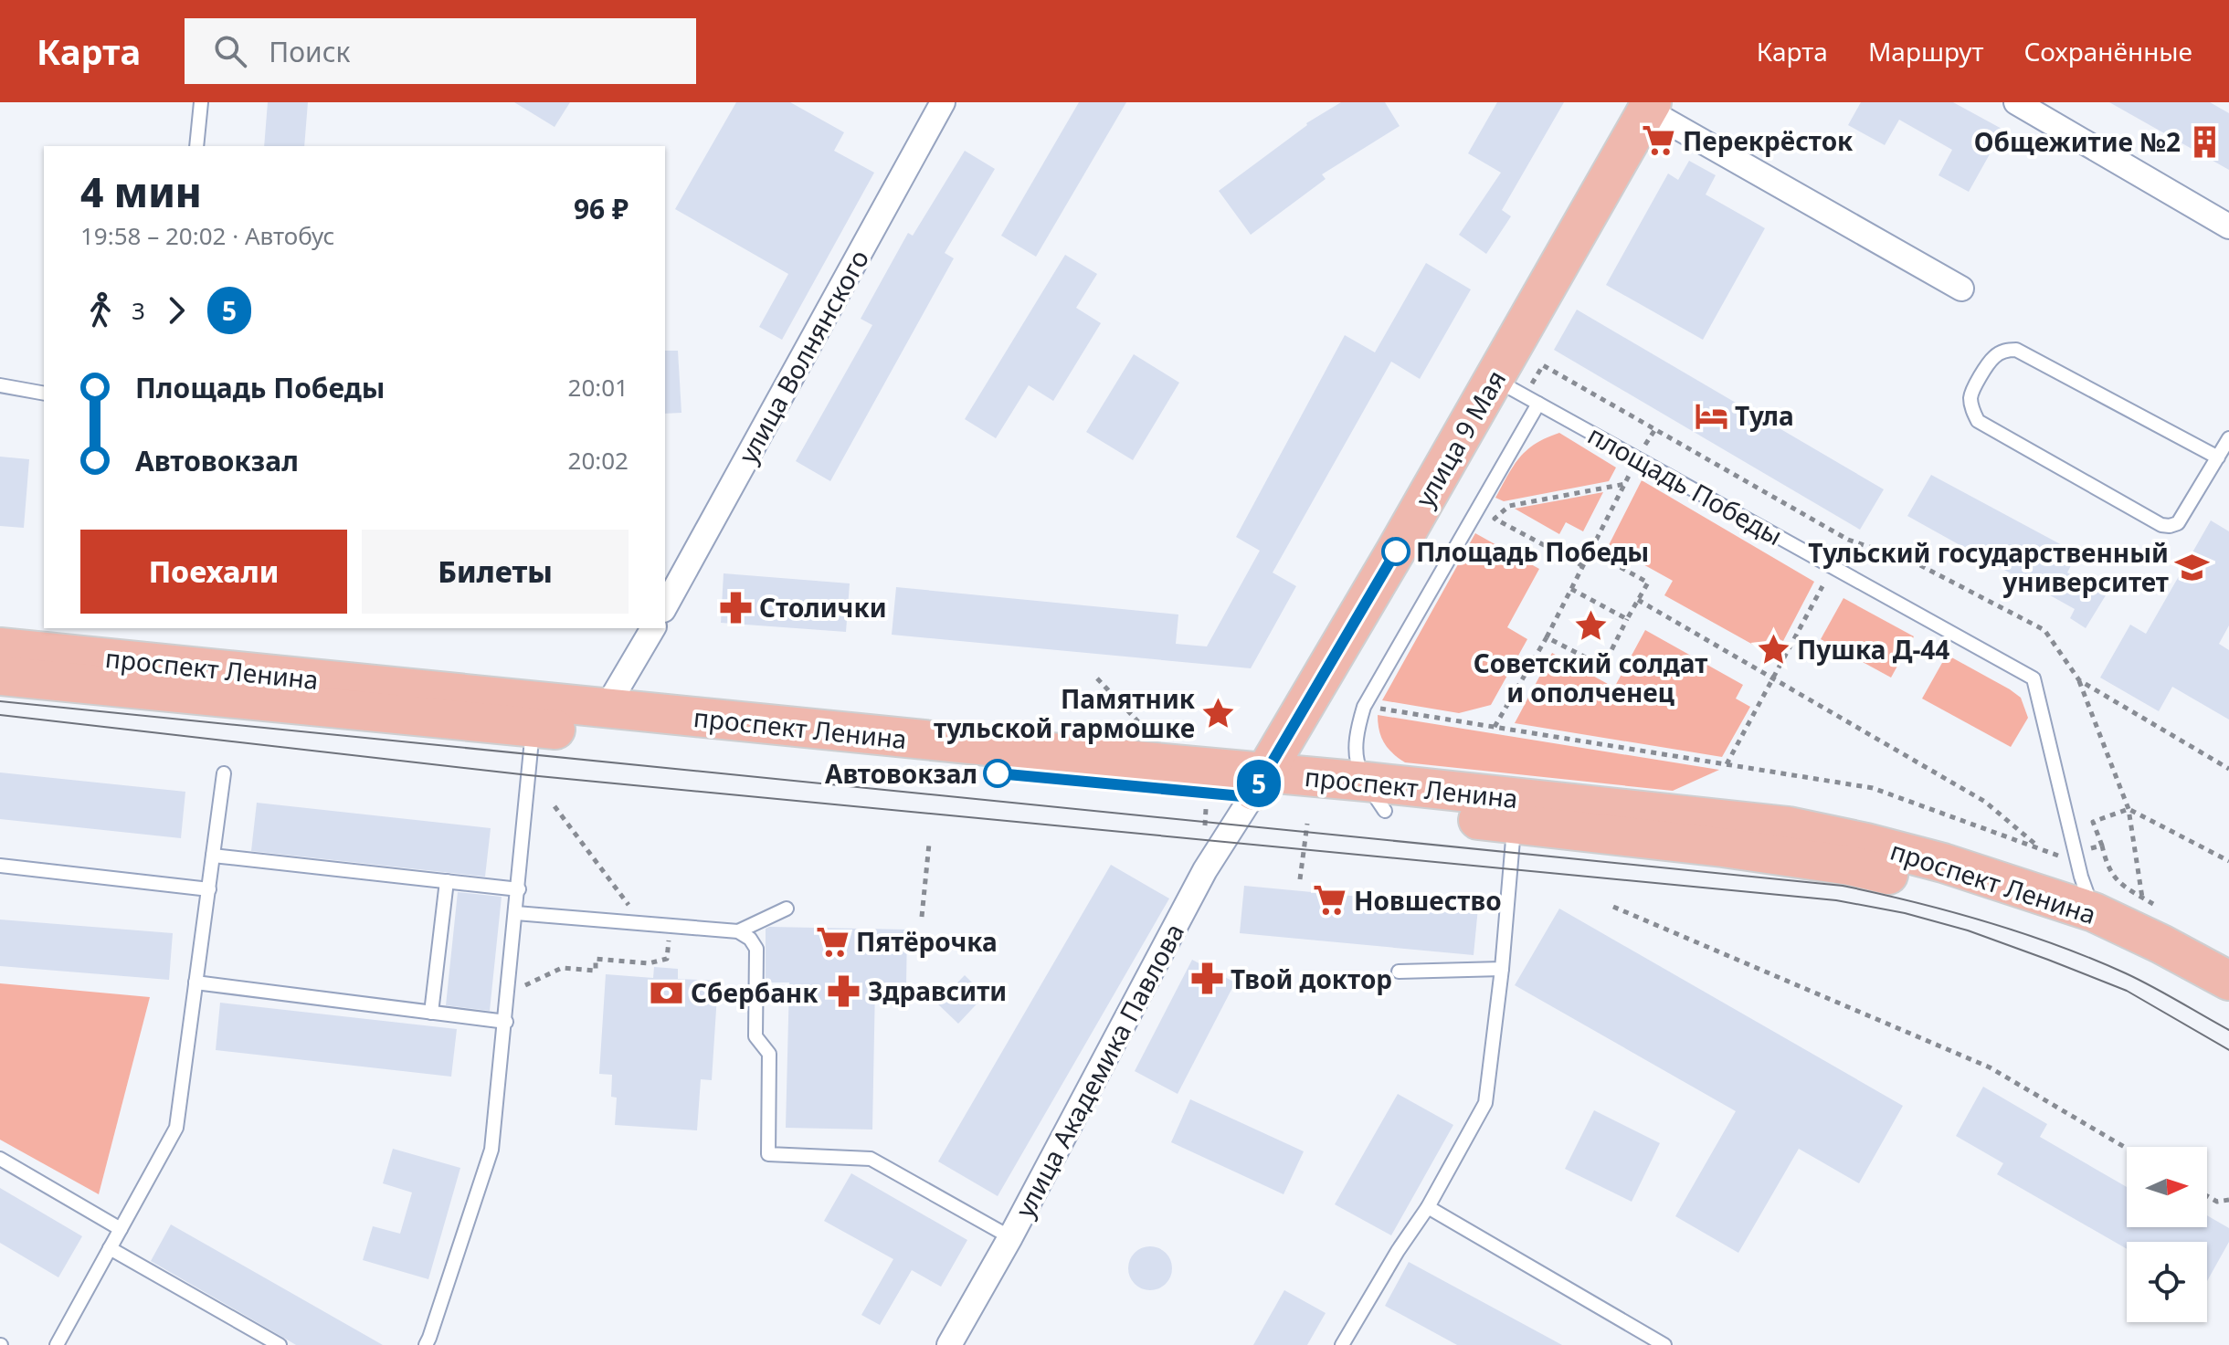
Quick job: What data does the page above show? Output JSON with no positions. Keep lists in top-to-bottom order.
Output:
{
  "streets": {
    "main road": ["улица 9 Мая", "проспект Ленина"],
    "street": ["улица Волнянского", "улица Академика Павлова"],
    "lane": ["площадь Победы"]
  },
  "crossings": [
    ["улица 9 Мая", "площадь Победы"],
    ["улица 9 Мая", "проспект Ленина"],
    ["улица 9 Мая", "улица Академика Павлова"],
    ["площадь Победы", "проспект Ленина"],
    ["проспект Ленина", "улица Академика Павлова"]
  ],
  "places": {
    "supermarket": ["Перекрёсток", "Новшество", "Пятёрочка"],
    "building": ["Общежитие №2"],
    "hotel": ["Тула"],
    "other": ["Площадь Победы", "Автовокзал"],
    "school or university": ["Тульский государственный университет"],
    "pharmacy": ["Столички", "Твой доктор", "Здравсити"],
    "place": ["Советский солдат и ополченец", "Пушка Д-44", "Памятник тульской гармошке"],
    "bank": ["Сбербанк"]
  },
  "lines": ["bus line 5"],
  "north": "right",
  "page": {
    "header": "Карта",
    "search": "Поиск",
    "nav": ["Карта", "Маршрут", "Сохранённые"],
    "on_map": "5",
    "heading": ["4 мин", "19:58 – 20:02 · Автобус", "96 ₽"],
    "legs": ["3", "5"],
    "list": [
      {
        "name": "Площадь Победы",
        "value": "20:01"
      },
      {
        "name": "Автовокзал",
        "value": "20:02"
      }
    ],
    "buttons": ["Поехали", "Билеты"]
  }
}
